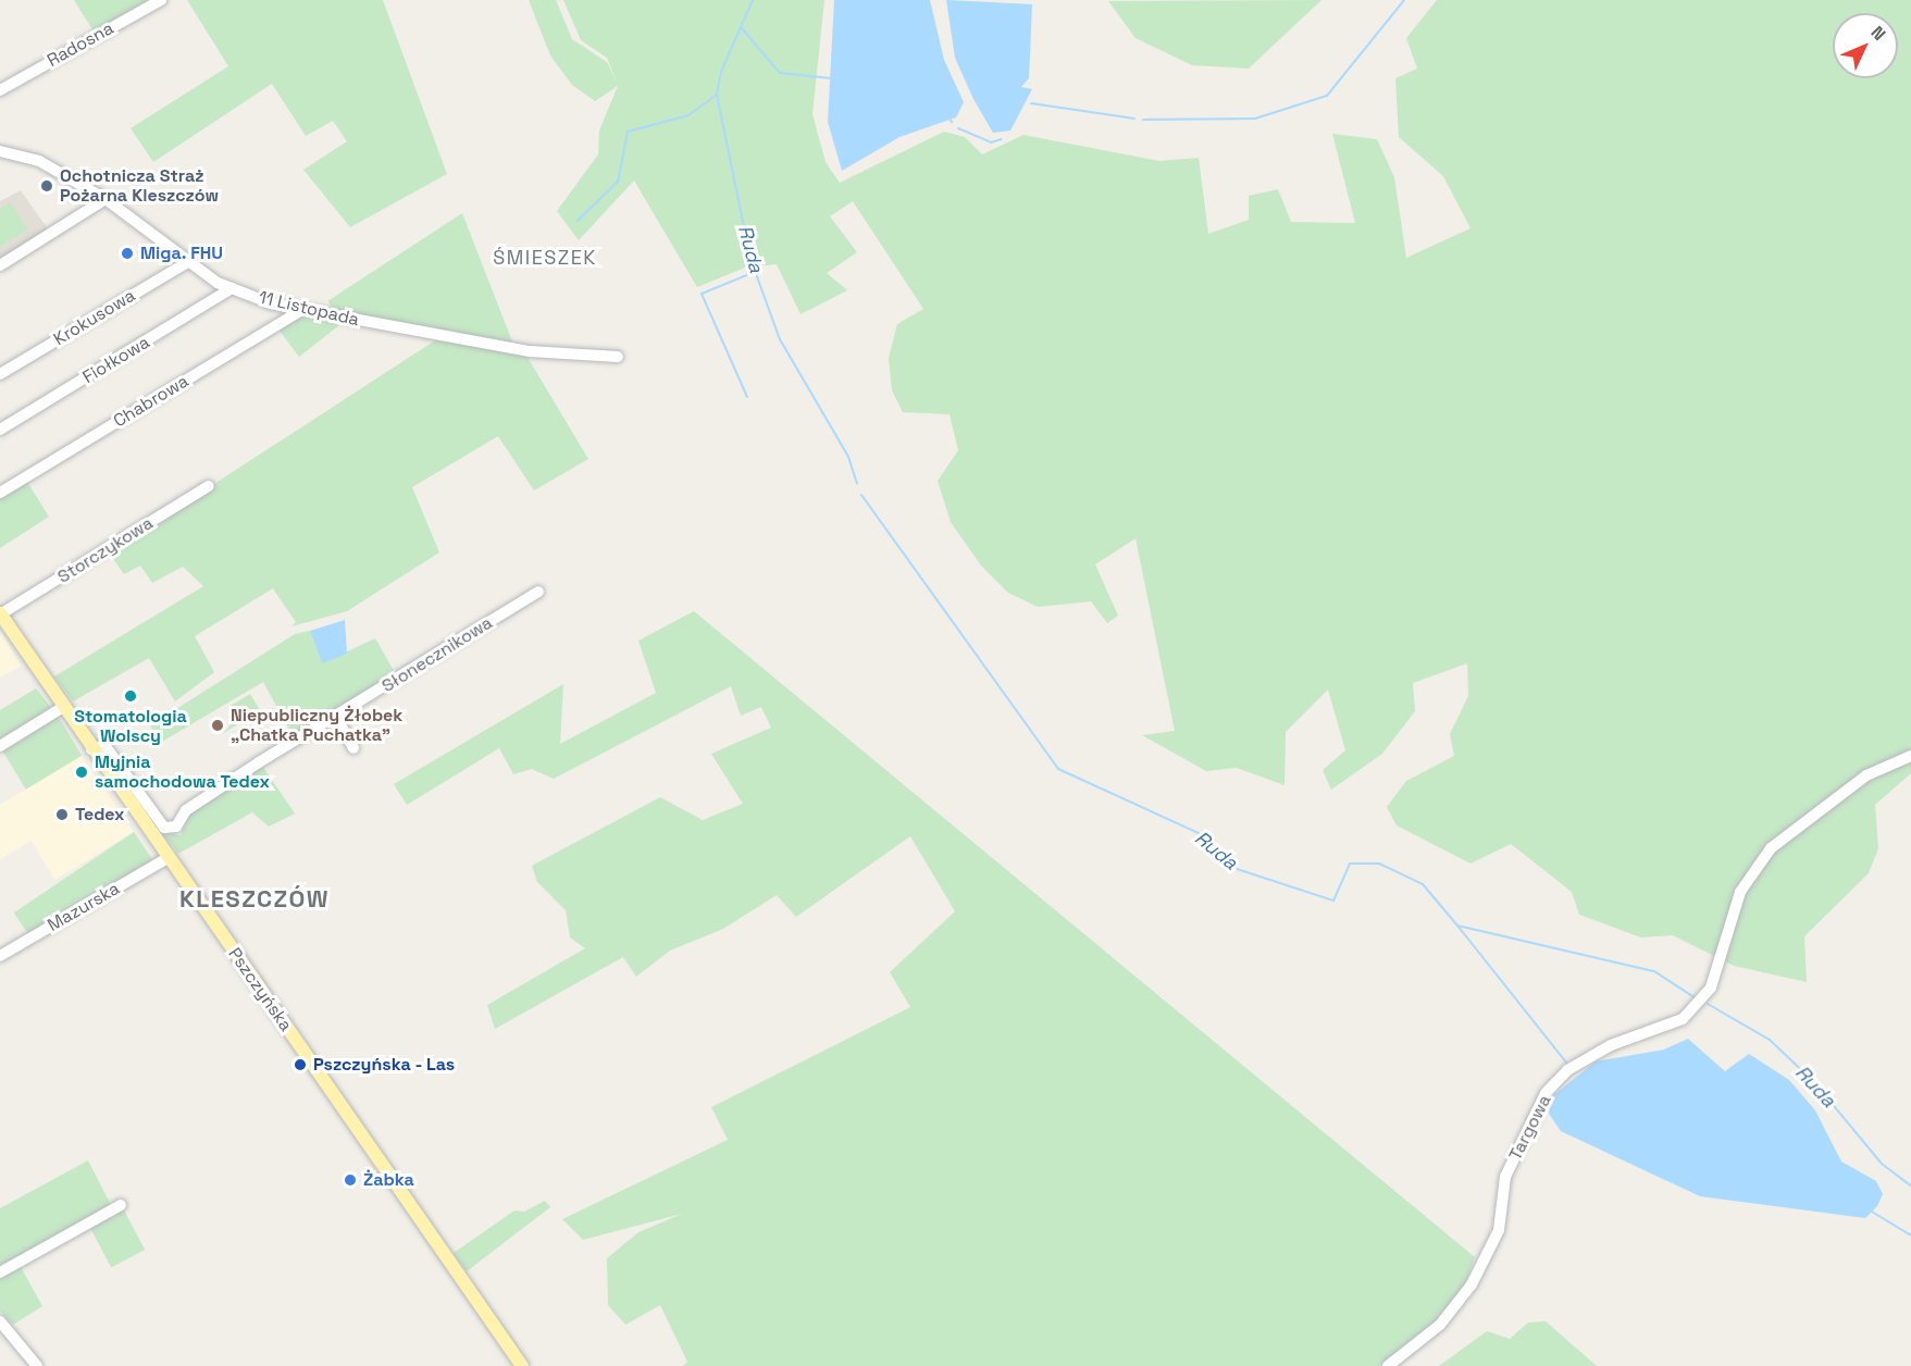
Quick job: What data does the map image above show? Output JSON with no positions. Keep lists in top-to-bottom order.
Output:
{
  "streets": {
    "main road": ["Pszczyńska"],
    "street": [
      "Radosna",
      "11 Listopada",
      "Krokusowa",
      "Fiołkowa",
      "Chabrowa",
      "Storczykowa",
      "Słonecznikowa",
      "Mazurska",
      "Targowa"
    ]
  },
  "crossings": [
    ["11 Listopada", "Krokusowa"],
    ["11 Listopada", "Fiołkowa"],
    ["11 Listopada", "Chabrowa"],
    ["Storczykowa", "Pszczyńska"],
    ["Słonecznikowa", "Pszczyńska"],
    ["Mazurska", "Pszczyńska"]
  ],
  "districts": ["ŚMIESZEK", "KLESZCZÓW"],
  "water": ["Ruda"],
  "places": [
    "Ochotnicza Straż Pożarna Kleszczów",
    "Miga. FHU",
    "Stomatologia Wolscy",
    "Niepubliczny Żłobek „Chatka Puchatka”",
    "Myjnia samochodowa Tedex",
    "Tedex",
    "Pszczyńska - Las",
    "Żabka"
  ],
  "north": "top right"
}
